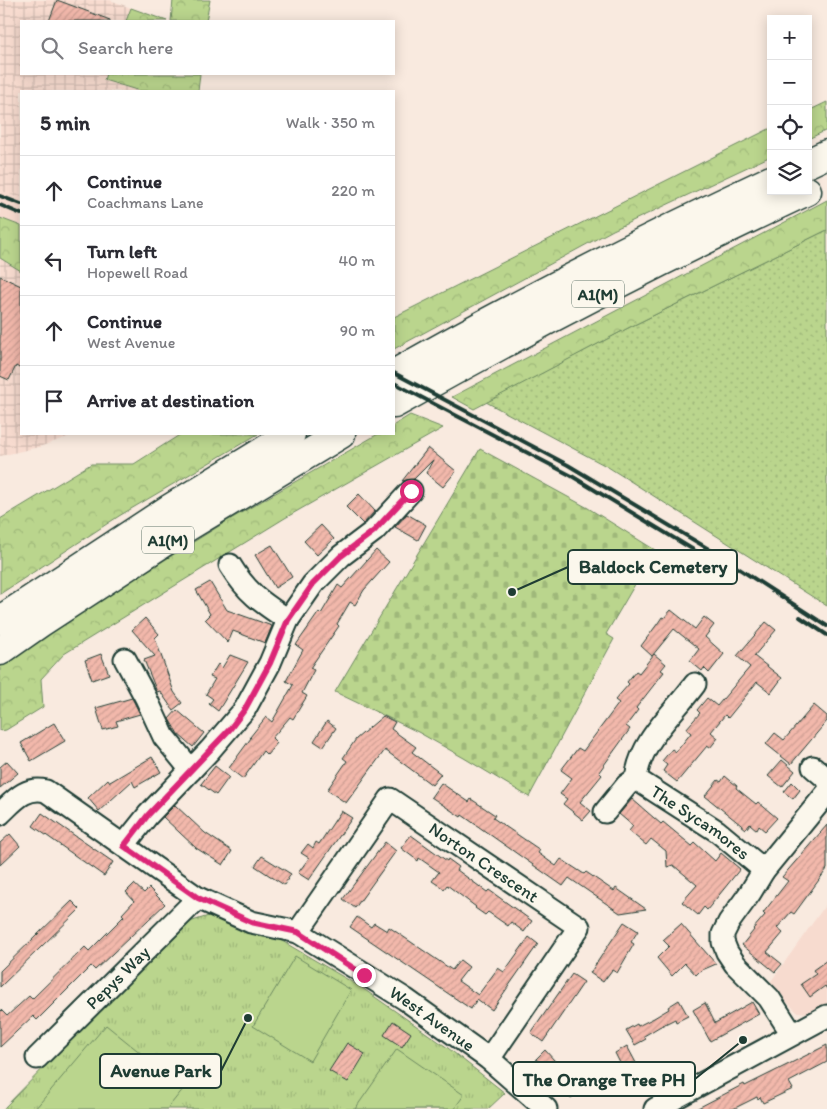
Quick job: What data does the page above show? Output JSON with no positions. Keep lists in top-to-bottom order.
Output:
{
  "streets": {
    "highway": ["A1(M)"],
    "street": [
      "The Sycamores",
      "Norton Crescent",
      "Pepys Way",
      "West Avenue"
    ]
  },
  "crossings": [
    ["Norton Crescent", "West Avenue"],
    ["Pepys Way", "West Avenue"]
  ],
  "places": ["Baldock Cemetery", "Avenue Park", "The Orange Tree PH"],
  "page": {
    "map_buttons": ["+", "−"],
    "search": "Search here",
    "heading": ["5 min", "Walk · 350 m"],
    "list": [
      ["Continue", "Coachmans Lane", "220 m"],
      ["Turn left", "Hopewell Road", "40 m"],
      ["Continue", "West Avenue", "90 m"],
      "Arrive at destination"
    ]
  }
}
